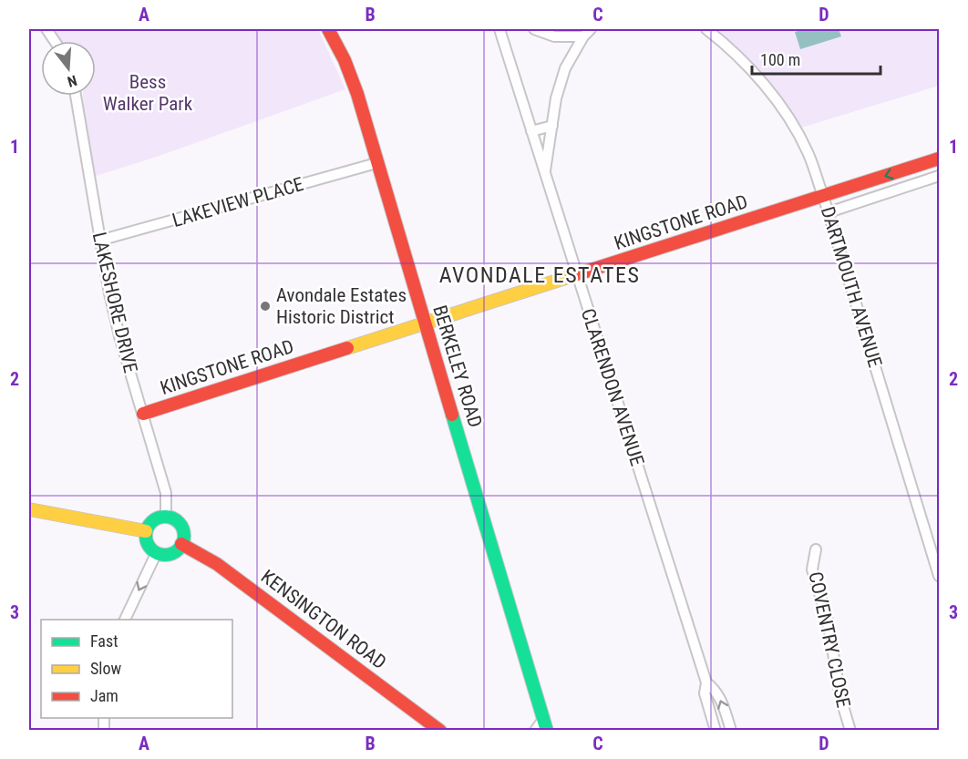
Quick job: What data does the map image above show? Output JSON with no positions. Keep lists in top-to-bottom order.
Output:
{
  "streets": {
    "street": [
      "LAKEVIEW PLACE",
      "KINGSTONE ROAD",
      "DARTMOUTH AVENUE",
      "LAKESHORE DRIVE",
      "BERKELEY ROAD",
      "CLARENDON AVENUE",
      "KENSINGTON ROAD",
      "COVENTRY CLOSE"
    ]
  },
  "crossings": [
    ["LAKEVIEW PLACE", "LAKESHORE DRIVE"],
    ["LAKEVIEW PLACE", "BERKELEY ROAD"],
    ["KINGSTONE ROAD", "DARTMOUTH AVENUE"],
    ["KINGSTONE ROAD", "LAKESHORE DRIVE"],
    ["KINGSTONE ROAD", "BERKELEY ROAD"],
    ["KINGSTONE ROAD", "CLARENDON AVENUE"],
    ["LAKESHORE DRIVE", "KENSINGTON ROAD"]
  ],
  "districts": ["AVONDALE ESTATES"],
  "parks": ["Bess Walker Park"],
  "places": ["Avondale Estates Historic District"],
  "legend": ["Fast", "Slow", "Jam"],
  "scale_bar": "100 m",
  "north": "bottom",
  "grid": {
    "columns": [
      "A",
      "B",
      "C",
      "D"
    ],
    "rows": ["1", "2", "3"]
  }
}
